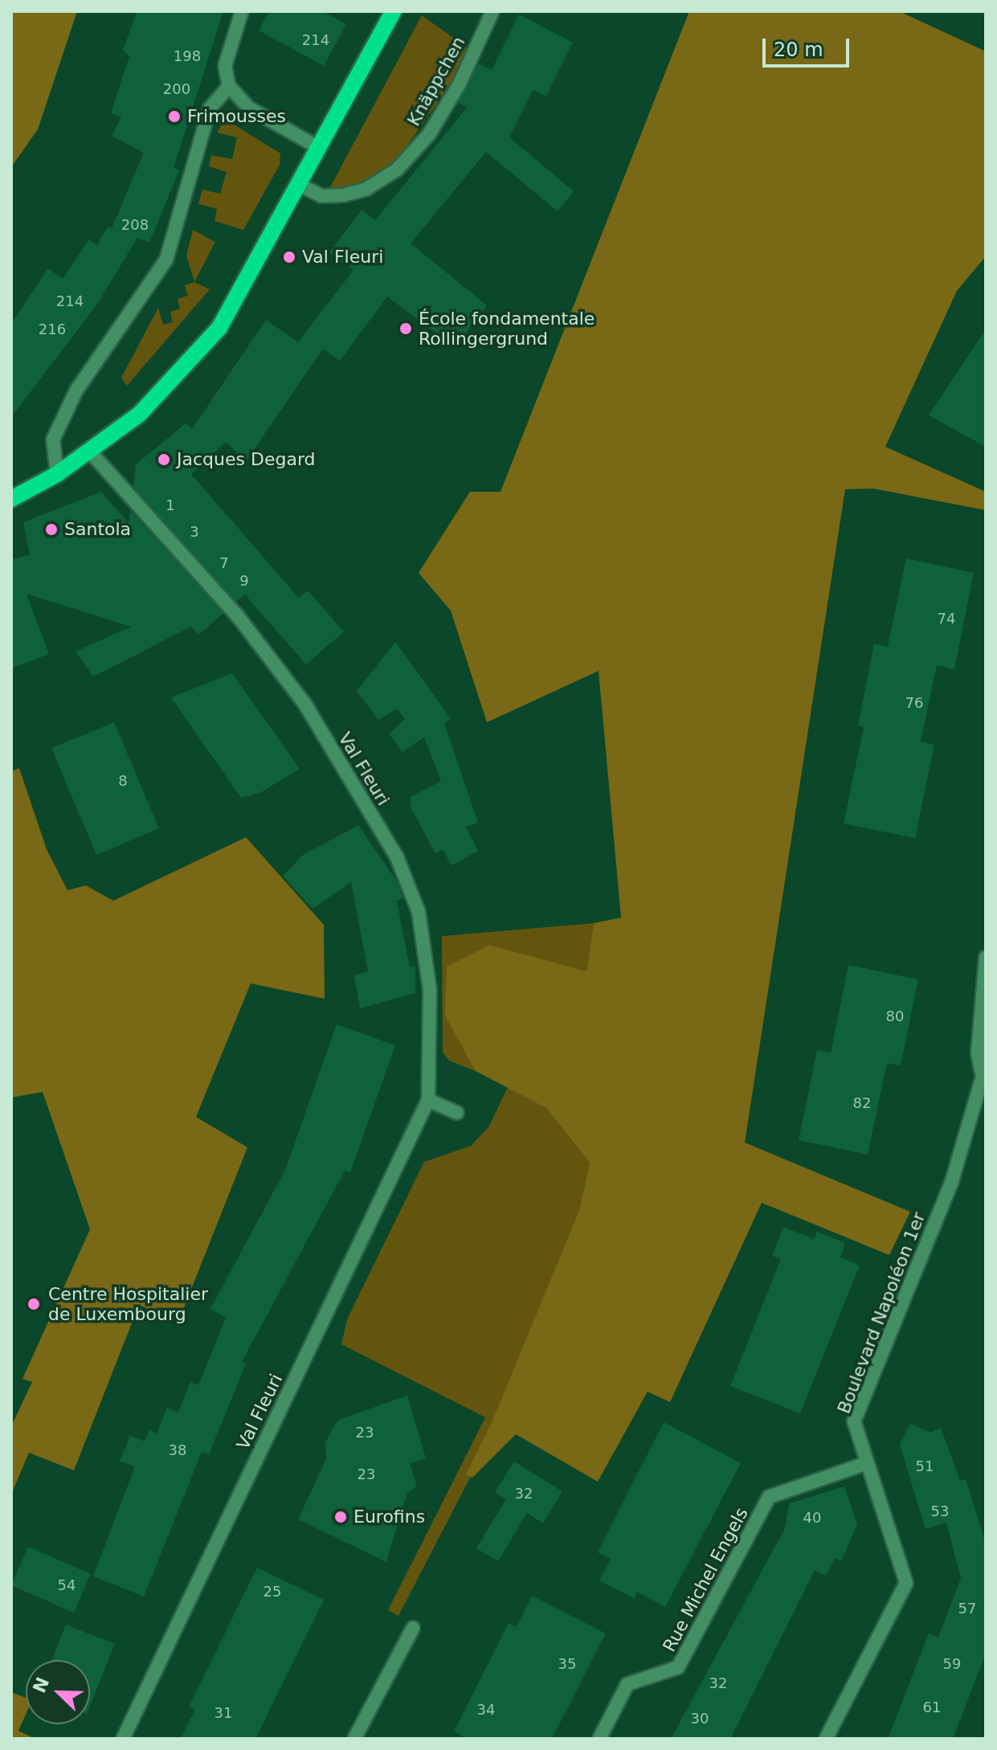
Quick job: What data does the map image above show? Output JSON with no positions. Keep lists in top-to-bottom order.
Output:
{
  "streets": {
    "street": [
      "Knäppchen",
      "Val Fleuri",
      "Boulevard Napoléon 1er",
      "Rue Michel Engels"
    ]
  },
  "crossings": [
    ["Boulevard Napoléon 1er", "Rue Michel Engels"]
  ],
  "places": [
    "Frimousses",
    "Val Fleuri",
    "École fondamentale Rollingergrund",
    "Jacques Degard",
    "Santola",
    "Centre Hospitalier de Luxembourg",
    "Eurofins"
  ],
  "house_numbers": [
    "214",
    "198",
    "200",
    "208",
    "214",
    "216",
    "1",
    "3",
    "7",
    "9",
    "74",
    "76",
    "8",
    "80",
    "82",
    "23",
    "38",
    "51",
    "23",
    "32",
    "53",
    "40",
    "54",
    "25",
    "57",
    "35",
    "59",
    "32",
    "61",
    "34",
    "31",
    "30"
  ],
  "scale_bar": "20 m",
  "north": "top left"
}
